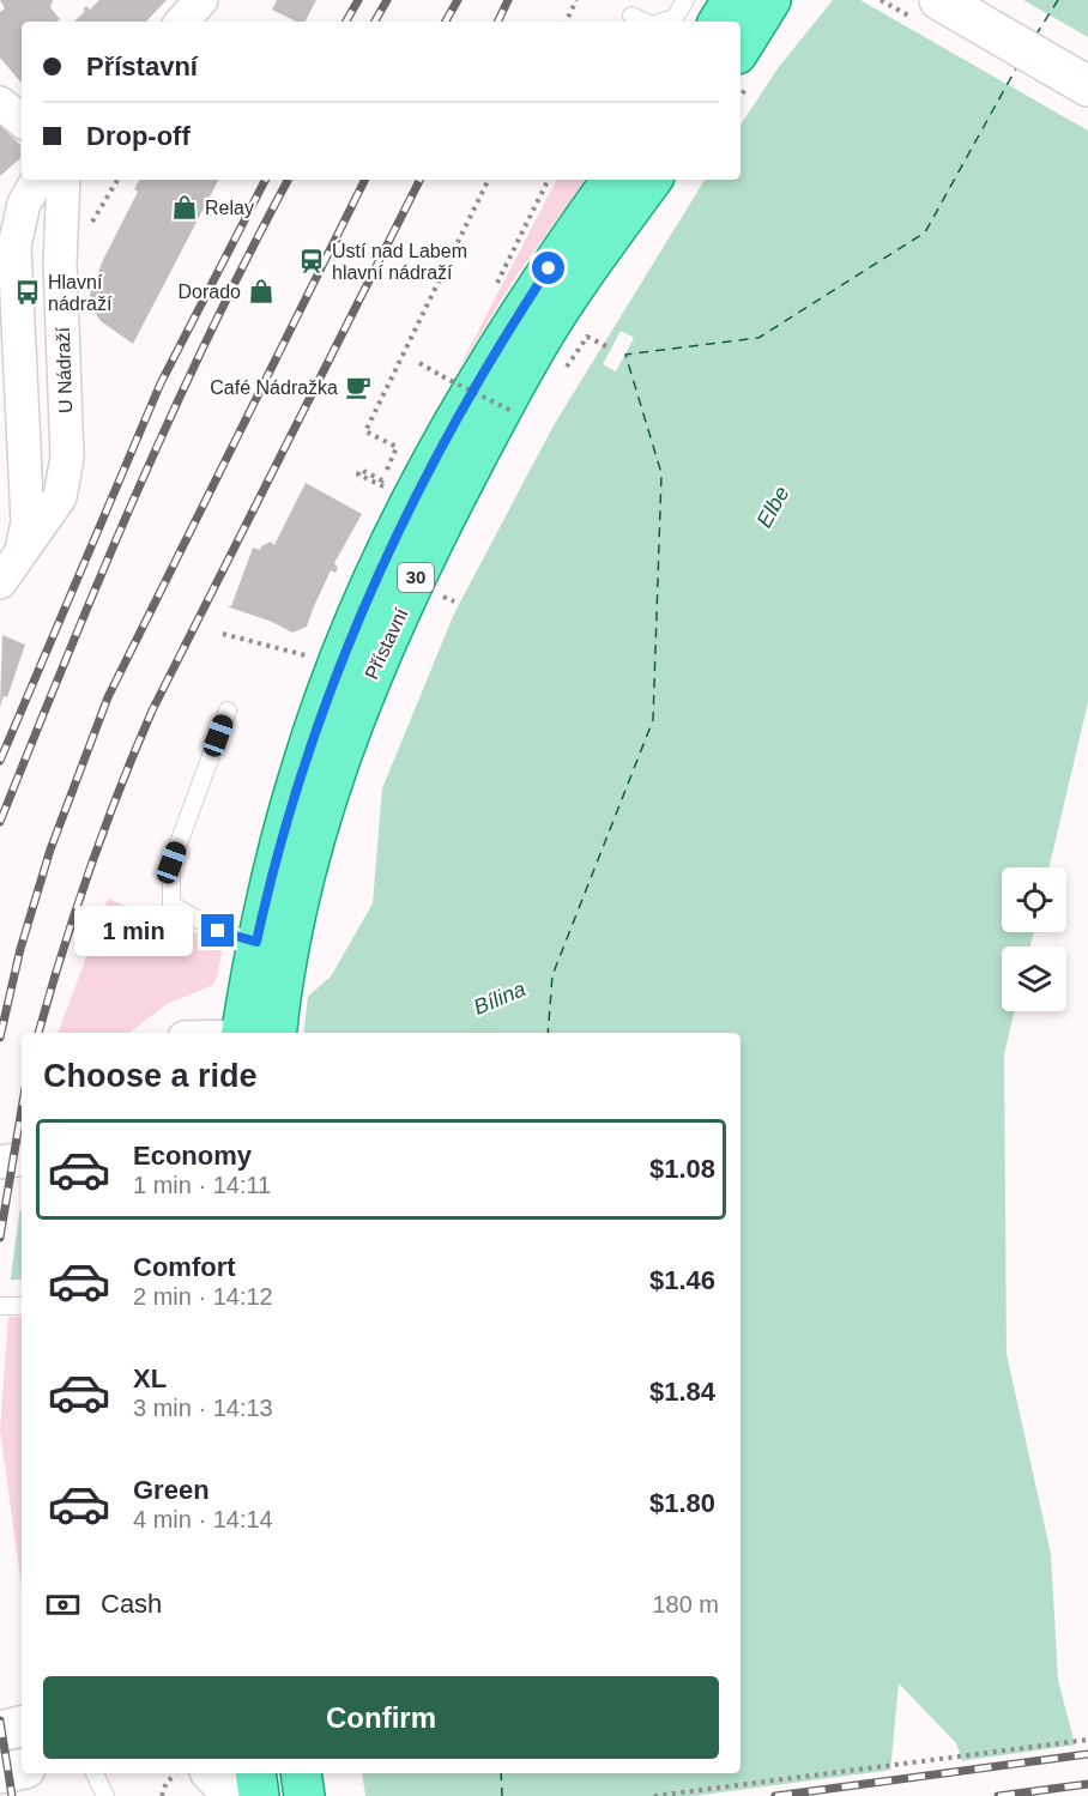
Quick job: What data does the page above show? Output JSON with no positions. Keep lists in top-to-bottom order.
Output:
{
  "streets": {
    "main road": ["30", "Přístavní"],
    "street": ["U Nádraží"]
  },
  "water": ["Elbe", "Bílina"],
  "places": {
    "shop": ["Relay", "Dorado"],
    "station": ["Ústí nad Labem hlavní nádraží"],
    "bus stop": ["Hlavní nádraží"],
    "cafe": ["Café Nádražka"]
  },
  "page": {
    "banner": ["Přístavní", "Drop-off"],
    "bubble": "1 min",
    "heading": "Choose a ride",
    "list": [
      {
        "name": "Economy",
        "note": "1 min · 14:11",
        "value": "$1.08"
      },
      {
        "name": "Comfort",
        "note": "2 min · 14:12",
        "value": "$1.46"
      },
      {
        "name": "XL",
        "note": "3 min · 14:13",
        "value": "$1.84"
      },
      {
        "name": "Green",
        "note": "4 min · 14:14",
        "value": "$1.80"
      }
    ],
    "pay": ["Cash", "180 m"],
    "buttons": "Confirm"
  }
}
